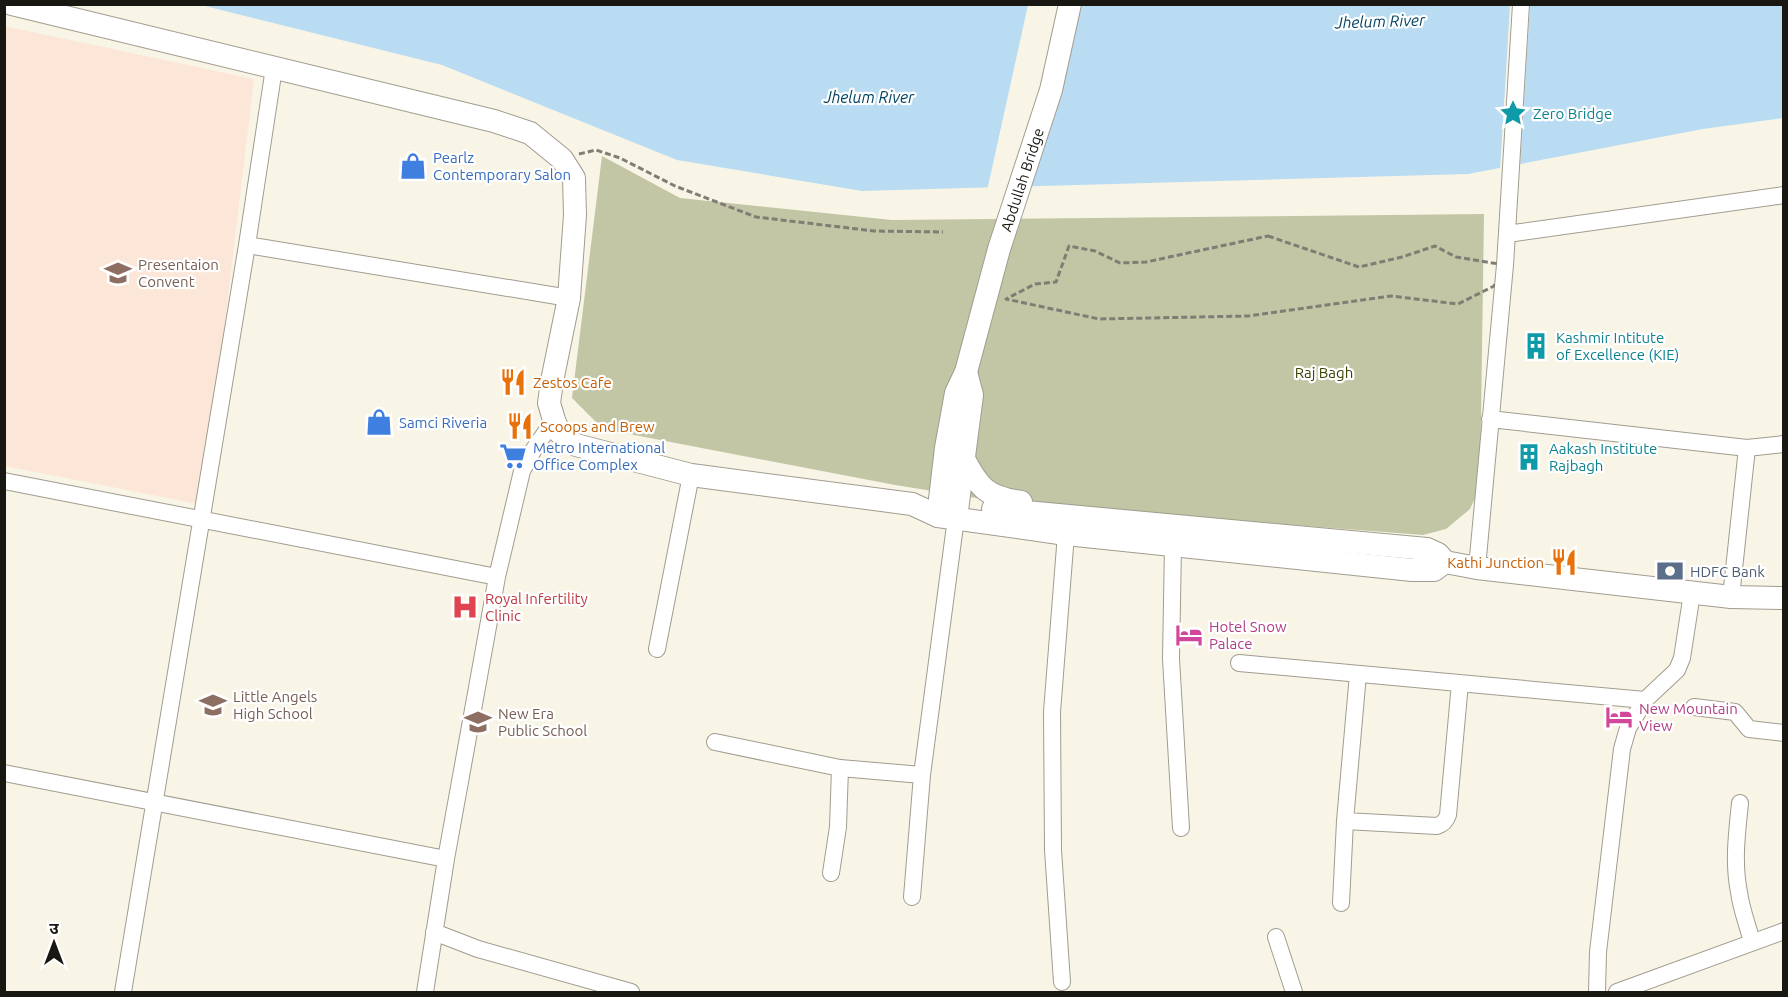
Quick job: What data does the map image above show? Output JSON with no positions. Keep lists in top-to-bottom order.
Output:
{
  "streets": {
    "main road": ["Abdullah Bridge"]
  },
  "water": ["Jhelum River"],
  "parks": ["Raj Bagh"],
  "places": {
    "place": ["Zero Bridge"],
    "shop": ["Pearlz Contemporary Salon", "Samci Riveria"],
    "school or university": ["Presentaion Convent", "Little Angels High School", "New Era Public School"],
    "building": ["Kashmir Intitute of Excellence (KIE)", "Aakash Institute Rajbagh"],
    "restaurant": ["Zestos Cafe", "Scoops and Brew", "Kathi Junction"],
    "supermarket": ["Metro International Office Complex"],
    "bank": ["HDFC Bank"],
    "hospital": ["Royal Infertility Clinic"],
    "hotel": ["Hotel Snow Palace", "New Mountain View"]
  },
  "north": "top"
}
